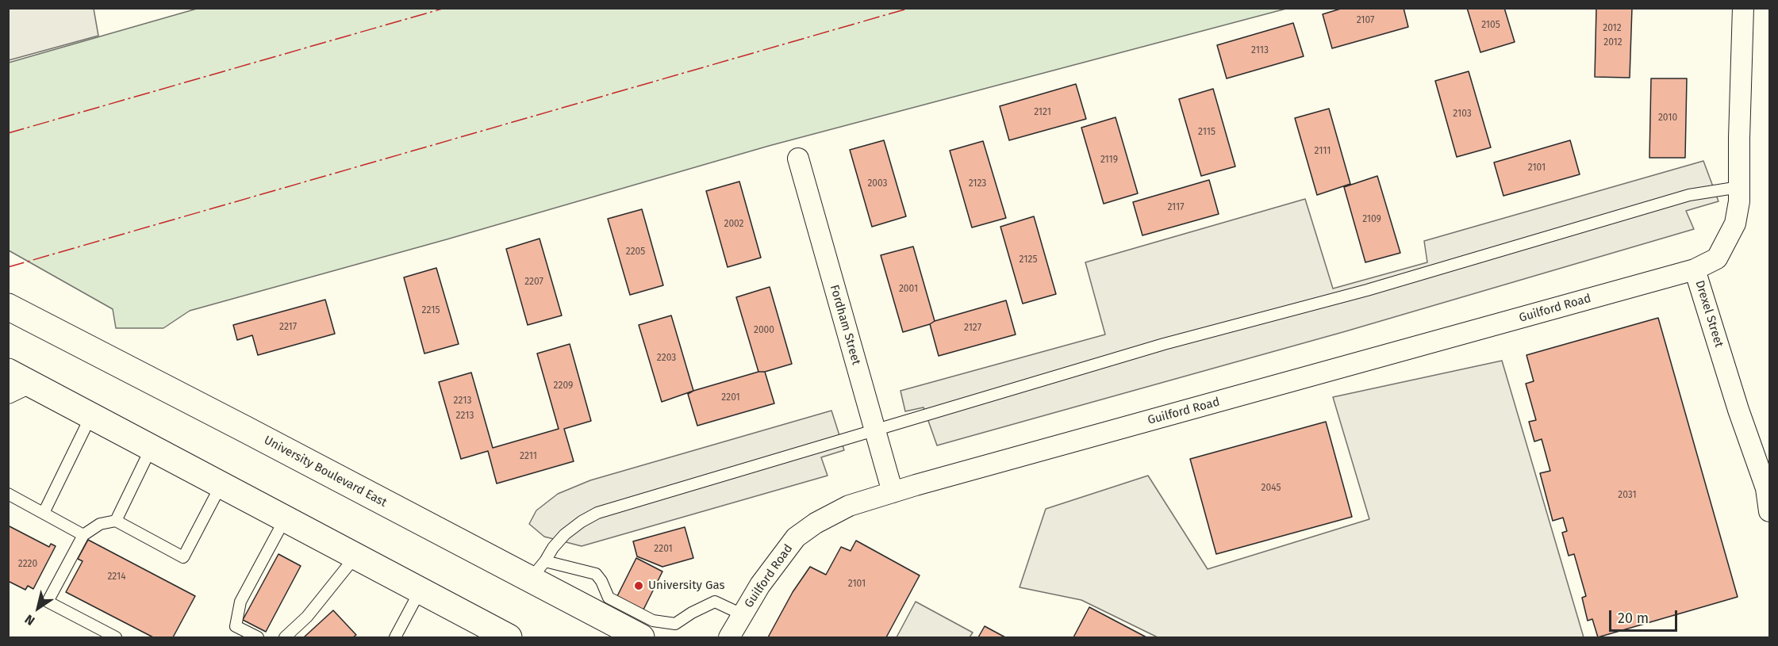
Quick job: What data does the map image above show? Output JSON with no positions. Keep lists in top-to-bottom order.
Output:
{
  "streets": {
    "main road": ["University Boulevard East"],
    "street": ["Guilford Road", "Drexel Street", "Fordham Street"]
  },
  "crossings": [
    ["Guilford Road", "Drexel Street"],
    ["Guilford Road", "Fordham Street"]
  ],
  "places": ["University Gas"],
  "house_numbers": [
    "2107",
    "2105",
    "2012",
    "2012",
    "2113",
    "2121",
    "2103",
    "2010",
    "2115",
    "2111",
    "2119",
    "2101",
    "2003",
    "2123",
    "2117",
    "2109",
    "2002",
    "2205",
    "2125",
    "2207",
    "2001",
    "2215",
    "2217",
    "2127",
    "2000",
    "2203",
    "2209",
    "2201",
    "2213",
    "2213",
    "2211",
    "2045",
    "2031",
    "2201",
    "2220",
    "2214",
    "2101"
  ],
  "scale_bar": "20 m",
  "north": "bottom left"
}
